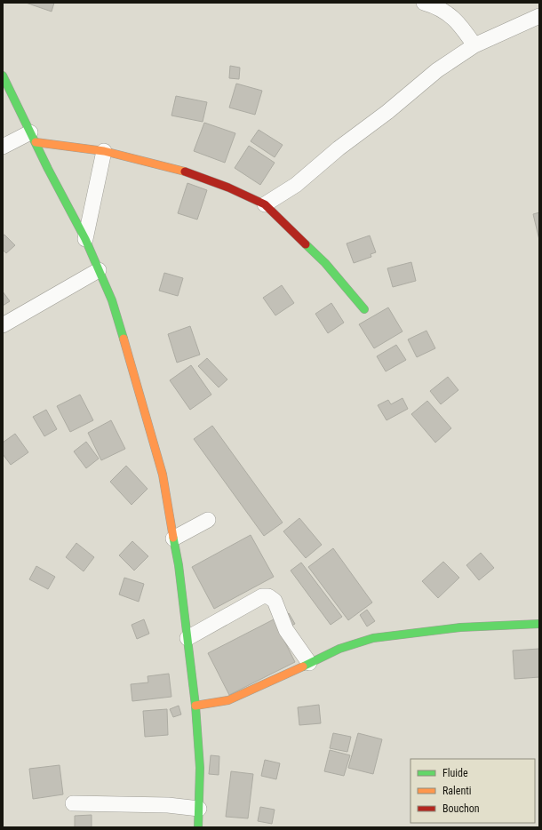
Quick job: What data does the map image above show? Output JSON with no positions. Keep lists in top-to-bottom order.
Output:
{
  "legend": ["Fluide", "Ralenti", "Bouchon"]
}
